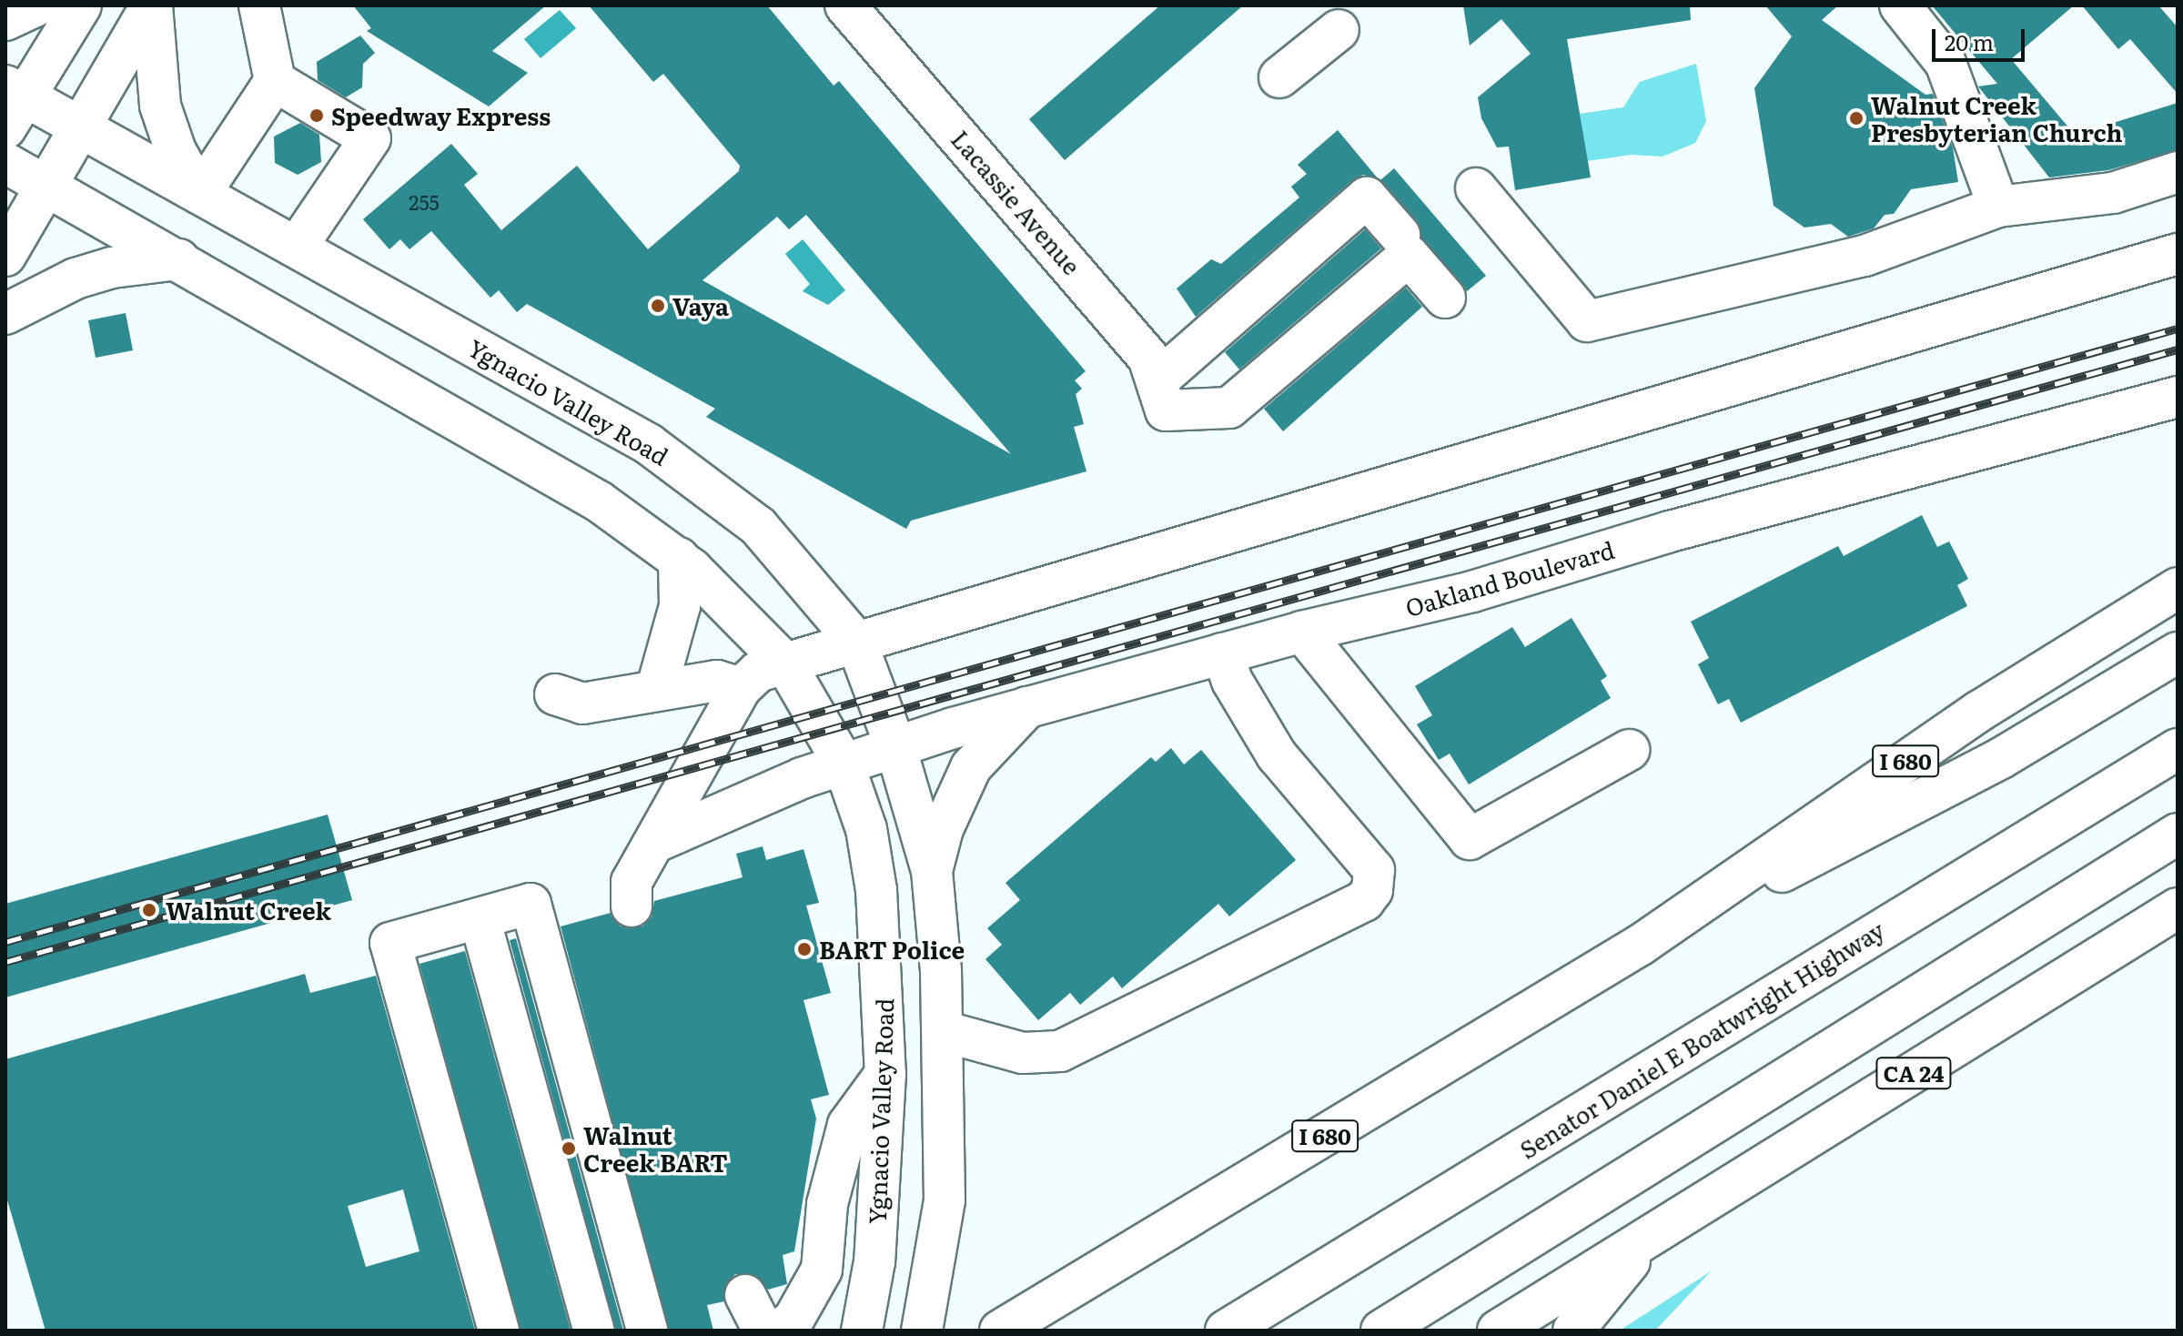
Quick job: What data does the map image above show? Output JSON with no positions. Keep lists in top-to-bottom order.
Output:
{
  "streets": {
    "main road": [
      "Lacassie Avenue",
      "Ygnacio Valley Road",
      "Oakland Boulevard",
      "I 680",
      "Senator Daniel E Boatwright Highway",
      "CA 24"
    ]
  },
  "crossings": [
    ["Ygnacio Valley Road", "Oakland Boulevard"]
  ],
  "places": [
    "Speedway Express",
    "Walnut Creek Presbyterian Church",
    "Vaya",
    "Walnut Creek",
    "BART Police",
    "Walnut Creek BART"
  ],
  "house_numbers": ["255"],
  "scale_bar": "20 m"
}
